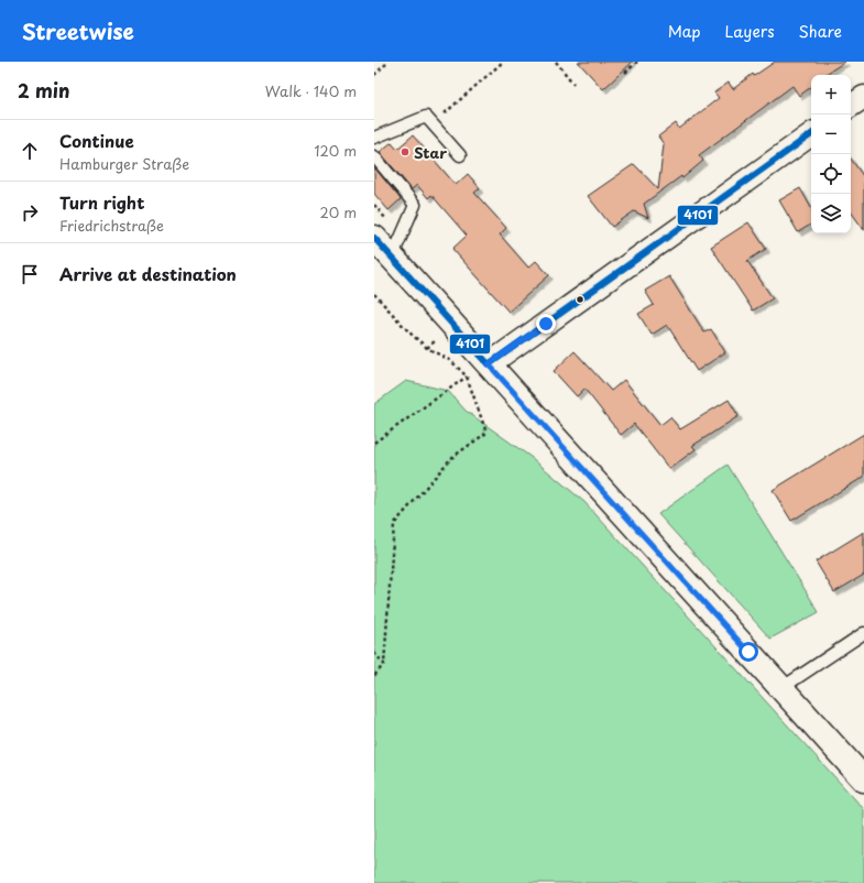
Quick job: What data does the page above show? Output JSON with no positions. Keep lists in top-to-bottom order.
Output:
{
  "places": ["Star"],
  "lines": ["transit line 4101"],
  "page": {
    "header": "Streetwise",
    "nav": ["Map", "Layers", "Share"],
    "heading": ["2 min", "Walk · 140 m"],
    "map_buttons": ["+", "−"],
    "list": [
      ["Continue", "Hamburger Straße", "120 m"],
      ["Turn right", "Friedrichstraße", "20 m"],
      "Arrive at destination"
    ]
  }
}
